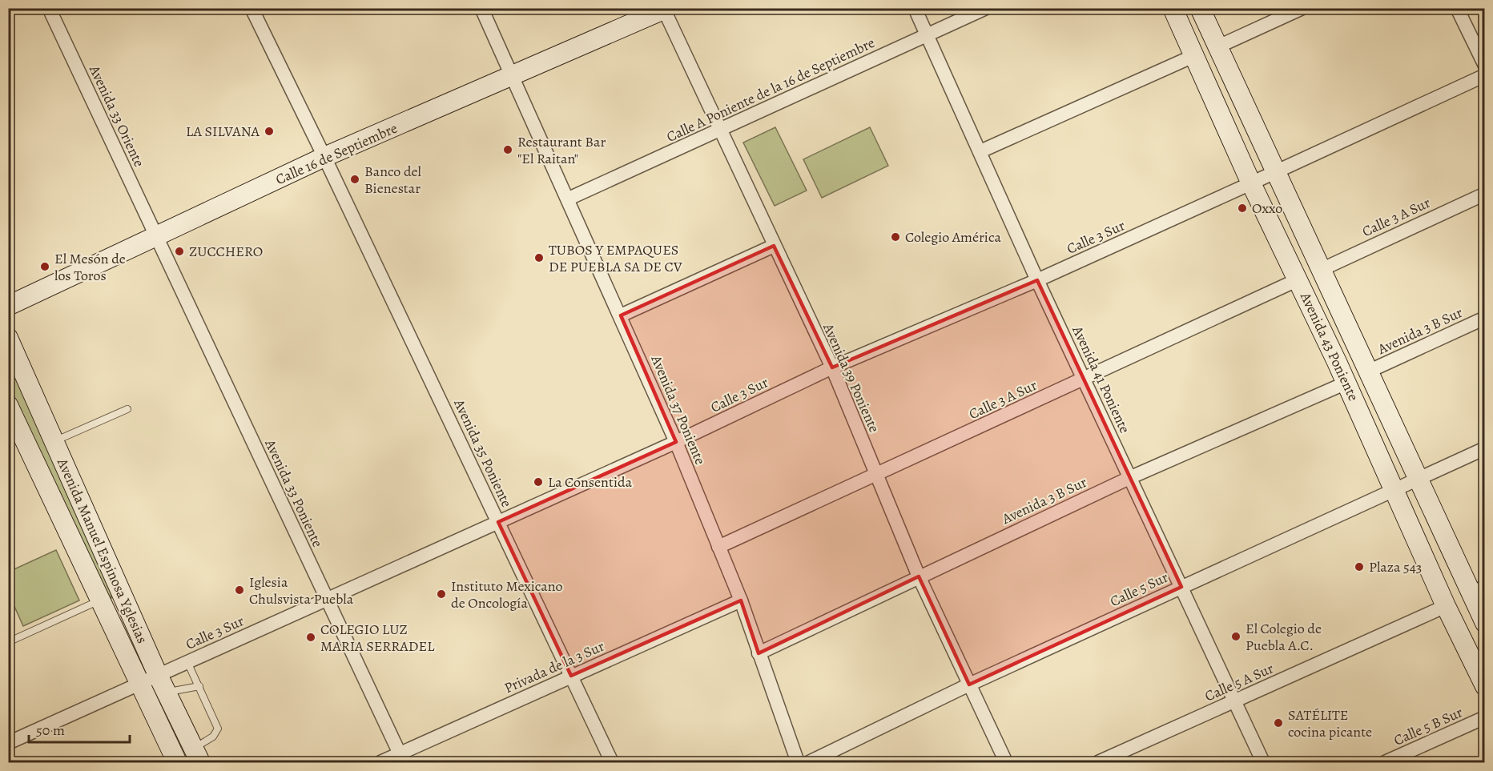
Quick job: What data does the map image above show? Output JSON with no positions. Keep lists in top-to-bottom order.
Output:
{
  "streets": {
    "main road": ["Calle 16 de Septiembre", "Avenida 43 Poniente", "Avenida Manuel Espinosa Yglesias"],
    "street": [
      "Calle A Poniente de la 16 de Septiembre",
      "Avenida 33 Oriente",
      "Calle 3 A Sur",
      "Calle 3 Sur",
      "Avenida 3 B Sur",
      "Avenida 39 Poniente",
      "Avenida 41 Poniente",
      "Avenida 37 Poniente",
      "Avenida 35 Poniente",
      "Avenida 33 Poniente",
      "Calle 5 Sur",
      "Privada de la 3 Sur",
      "Calle 5 A Sur",
      "Calle 5 B Sur"
    ]
  },
  "crossings": [
    ["Calle A Poniente de la 16 de Septiembre", "Avenida 39 Poniente"],
    ["Calle A Poniente de la 16 de Septiembre", "Avenida 41 Poniente"],
    ["Calle A Poniente de la 16 de Septiembre", "Avenida 37 Poniente"],
    ["Avenida 33 Oriente", "Calle 16 de Septiembre"],
    ["Avenida 33 Oriente", "Avenida 33 Poniente"],
    ["Calle 16 de Septiembre", "Avenida 39 Poniente"],
    ["Calle 16 de Septiembre", "Avenida 37 Poniente"],
    ["Calle 16 de Septiembre", "Avenida 35 Poniente"],
    ["Calle 16 de Septiembre", "Avenida 33 Poniente"],
    ["Calle 3 A Sur", "Avenida 43 Poniente"],
    ["Calle 3 A Sur", "Avenida 39 Poniente"],
    ["Calle 3 A Sur", "Avenida 41 Poniente"],
    ["Calle 3 A Sur", "Avenida 37 Poniente"],
    ["Calle 3 Sur", "Avenida 43 Poniente"],
    ["Calle 3 Sur", "Avenida 39 Poniente"],
    ["Calle 3 Sur", "Avenida 41 Poniente"],
    ["Calle 3 Sur", "Avenida 37 Poniente"],
    ["Calle 3 Sur", "Avenida 35 Poniente"],
    ["Calle 3 Sur", "Avenida 33 Poniente"],
    ["Calle 3 Sur", "Avenida Manuel Espinosa Yglesias"],
    ["Avenida 3 B Sur", "Avenida 43 Poniente"],
    ["Avenida 3 B Sur", "Avenida 39 Poniente"],
    ["Avenida 3 B Sur", "Avenida 41 Poniente"],
    ["Avenida 3 B Sur", "Avenida 37 Poniente"],
    ["Avenida 43 Poniente", "Calle 5 Sur"],
    ["Avenida 43 Poniente", "Calle 5 A Sur"],
    ["Avenida 39 Poniente", "Calle 5 Sur"],
    ["Avenida 41 Poniente", "Calle 5 Sur"],
    ["Avenida 41 Poniente", "Calle 5 A Sur"],
    ["Avenida 37 Poniente", "Privada de la 3 Sur"],
    ["Avenida 35 Poniente", "Privada de la 3 Sur"],
    ["Avenida 33 Poniente", "Privada de la 3 Sur"]
  ],
  "places": [
    "LA SILVANA",
    "Restaurant Bar \"El Raitan\"",
    "Banco del Bienestar",
    "Oxxo",
    "Colegio América",
    "ZUCCHERO",
    "TUBOS Y EMPAQUES DE PUEBLA SA DE CV",
    "El Mesón de los Toros",
    "La Consentida",
    "Plaza 543",
    "Iglesia Chulsvista Puebla",
    "Instituto Mexicano de Oncología",
    "El Colegio de Puebla A.C.",
    "COLEGIO LUZ MARIA SERRADEL",
    "SATÉLITE cocina picante"
  ],
  "scale_bar": "50 m"
}
